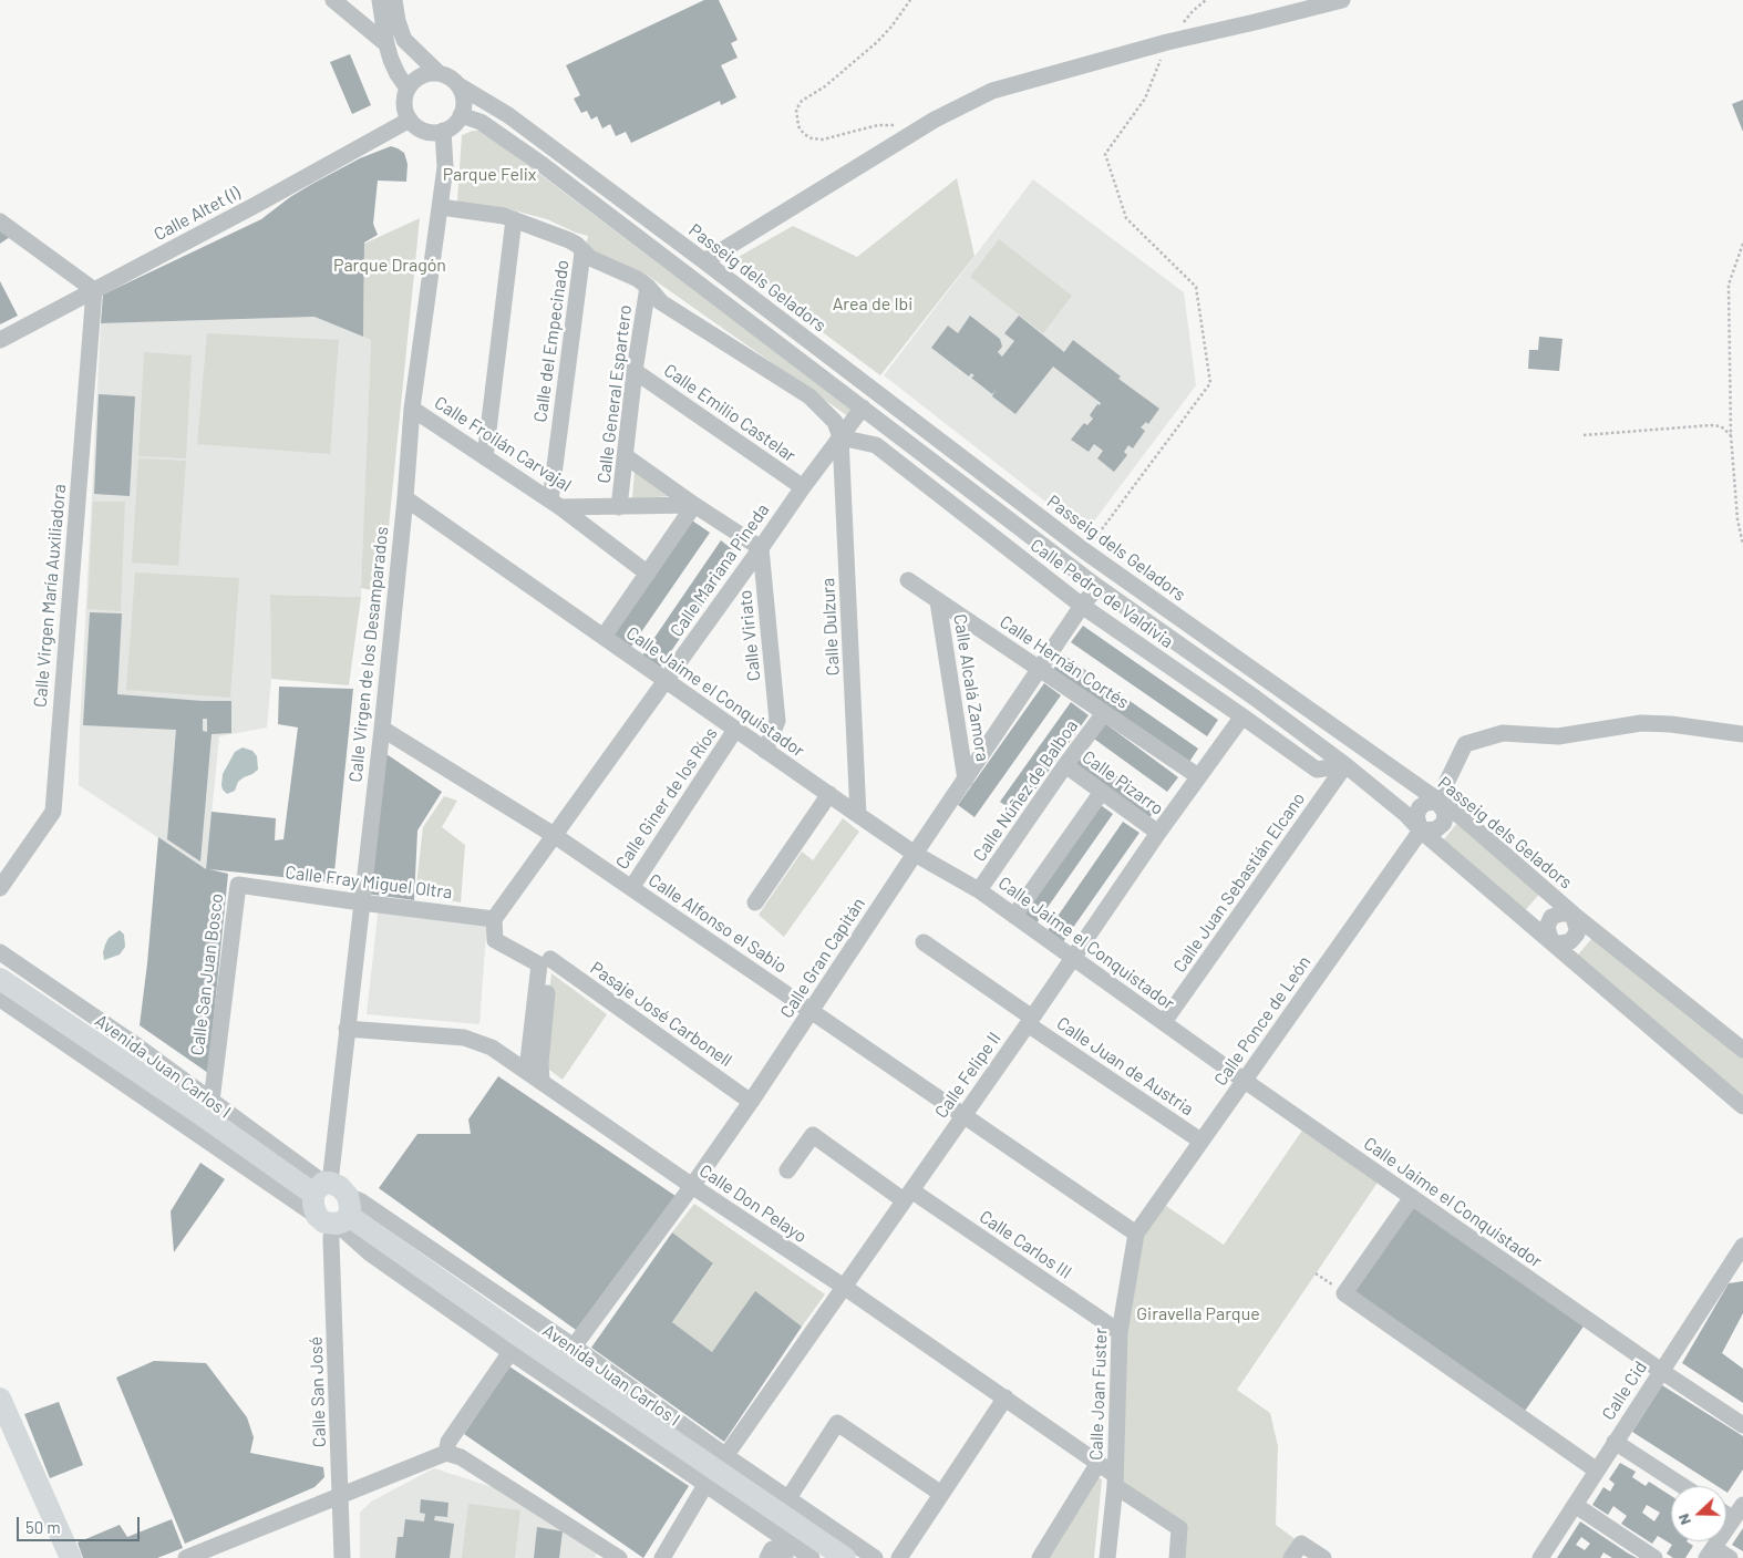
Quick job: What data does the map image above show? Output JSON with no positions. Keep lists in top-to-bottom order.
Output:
{
  "streets": {
    "main road": ["Avenida Juan Carlos I"],
    "street": [
      "Calle Altet (l)",
      "Passeig dels Geladors",
      "Calle del Empecinado",
      "Calle General Espartero",
      "Calle Emilio Castelar",
      "Calle Froilán Carvajal",
      "Calle Mariana Pineda",
      "Calle Pedro de Valdivia",
      "Calle Virgen María Auxiliadora",
      "Calle Dulzura",
      "Calle Viriato",
      "Calle Virgen de los Desamparados",
      "Calle Hernán Cortés",
      "Calle Alcalá Zamora",
      "Calle Jaime el Conquistador",
      "Calle Pizarro",
      "Calle Núñez de Balboa",
      "Calle Giner de los Ríos",
      "Calle Fray Miguel Oltra",
      "Calle Juan Sebastián Elcano",
      "Calle Alfonso el Sabio",
      "Calle Gran Capitán",
      "Calle San Juan Bosco",
      "Pasaje José Carbonell",
      "Calle Ponce de León",
      "Calle Juan de Austria",
      "Calle Felipe II",
      "Calle Don Pelayo",
      "Calle Carlos III",
      "Calle Cid",
      "Calle San José",
      "Calle Joan Fuster"
    ]
  },
  "crossings": [
    ["Calle Altet (l)", "Passeig dels Geladors"],
    ["Calle Altet (l)", "Calle Virgen María Auxiliadora"],
    ["Calle Altet (l)", "Calle Virgen de los Desamparados"],
    ["Passeig dels Geladors", "Calle Virgen de los Desamparados"],
    ["Calle del Empecinado", "Calle Froilán Carvajal"],
    ["Calle General Espartero", "Calle Emilio Castelar"],
    ["Calle General Espartero", "Calle Froilán Carvajal"],
    ["Calle Emilio Castelar", "Calle Mariana Pineda"],
    ["Calle Froilán Carvajal", "Calle Virgen de los Desamparados"],
    ["Calle Mariana Pineda", "Calle Pedro de Valdivia"],
    ["Calle Mariana Pineda", "Calle Dulzura"],
    ["Calle Mariana Pineda", "Calle Viriato"],
    ["Calle Mariana Pineda", "Calle Jaime el Conquistador"],
    ["Calle Mariana Pineda", "Calle Fray Miguel Oltra"],
    ["Calle Mariana Pineda", "Calle Alfonso el Sabio"],
    ["Calle Pedro de Valdivia", "Calle Dulzura"],
    ["Calle Pedro de Valdivia", "Calle Juan Sebastián Elcano"],
    ["Calle Pedro de Valdivia", "Calle Gran Capitán"],
    ["Calle Pedro de Valdivia", "Calle Felipe II"],
    ["Calle Dulzura", "Calle Jaime el Conquistador"],
    ["Calle Viriato", "Calle Jaime el Conquistador"],
    ["Calle Virgen de los Desamparados", "Calle Jaime el Conquistador"],
    ["Calle Virgen de los Desamparados", "Calle Fray Miguel Oltra"],
    ["Calle Virgen de los Desamparados", "Calle Alfonso el Sabio"],
    ["Calle Virgen de los Desamparados", "Avenida Juan Carlos I"],
    ["Calle Virgen de los Desamparados", "Calle Don Pelayo"],
    ["Calle Virgen de los Desamparados", "Calle San José"],
    ["Calle Hernán Cortés", "Calle Alcalá Zamora"],
    ["Calle Hernán Cortés", "Calle Núñez de Balboa"],
    ["Calle Hernán Cortés", "Calle Gran Capitán"],
    ["Calle Hernán Cortés", "Calle Felipe II"],
    ["Calle Alcalá Zamora", "Calle Gran Capitán"],
    ["Calle Jaime el Conquistador", "Calle Núñez de Balboa"],
    ["Calle Jaime el Conquistador", "Calle Giner de los Ríos"],
    ["Calle Jaime el Conquistador", "Calle Juan Sebastián Elcano"],
    ["Calle Jaime el Conquistador", "Calle Gran Capitán"],
    ["Calle Jaime el Conquistador", "Calle Ponce de León"],
    ["Calle Jaime el Conquistador", "Calle Felipe II"],
    ["Calle Jaime el Conquistador", "Calle Cid"],
    ["Calle Pizarro", "Calle Núñez de Balboa"],
    ["Calle Pizarro", "Calle Felipe II"],
    ["Calle Giner de los Ríos", "Calle Alfonso el Sabio"],
    ["Calle Fray Miguel Oltra", "Calle San Juan Bosco"],
    ["Calle Alfonso el Sabio", "Calle Gran Capitán"],
    ["Calle Alfonso el Sabio", "Calle Ponce de León"],
    ["Calle Alfonso el Sabio", "Calle Felipe II"],
    ["Calle Alfonso el Sabio", "Calle Joan Fuster"],
    ["Calle Gran Capitán", "Pasaje José Carbonell"],
    ["Calle Gran Capitán", "Avenida Juan Carlos I"],
    ["Calle Gran Capitán", "Calle Don Pelayo"],
    ["Calle San Juan Bosco", "Avenida Juan Carlos I"],
    ["Pasaje José Carbonell", "Calle Don Pelayo"],
    ["Calle Ponce de León", "Calle Juan de Austria"],
    ["Calle Ponce de León", "Calle Joan Fuster"],
    ["Avenida Juan Carlos I", "Calle Felipe II"],
    ["Avenida Juan Carlos I", "Calle San José"],
    ["Calle Juan de Austria", "Calle Felipe II"],
    ["Calle Felipe II", "Calle Don Pelayo"],
    ["Calle Felipe II", "Calle Carlos III"],
    ["Calle Don Pelayo", "Calle Joan Fuster"],
    ["Calle Carlos III", "Calle Joan Fuster"]
  ],
  "parks": [
    "Parque Felix",
    "Parque Dragón",
    "Area de Ibi",
    "Giravella Parque"
  ],
  "scale_bar": "50 m",
  "north": "left"
}
